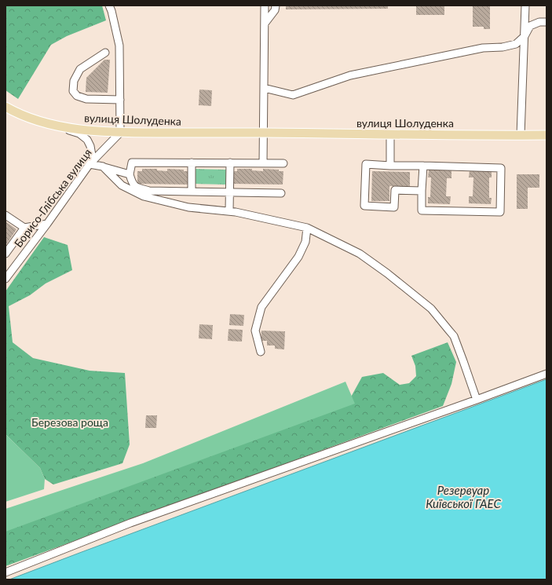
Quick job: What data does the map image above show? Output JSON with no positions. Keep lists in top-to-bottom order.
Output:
{
  "streets": {
    "main road": ["вулиця Шолуденка"],
    "street": ["Борисо-Глібська вулиця"]
  },
  "crossings": [
    ["вулиця Шолуденка", "Борисо-Глібська вулиця"]
  ],
  "water": ["Резервуар Київської ГАЕС"],
  "parks": ["Березова роща"]
}
